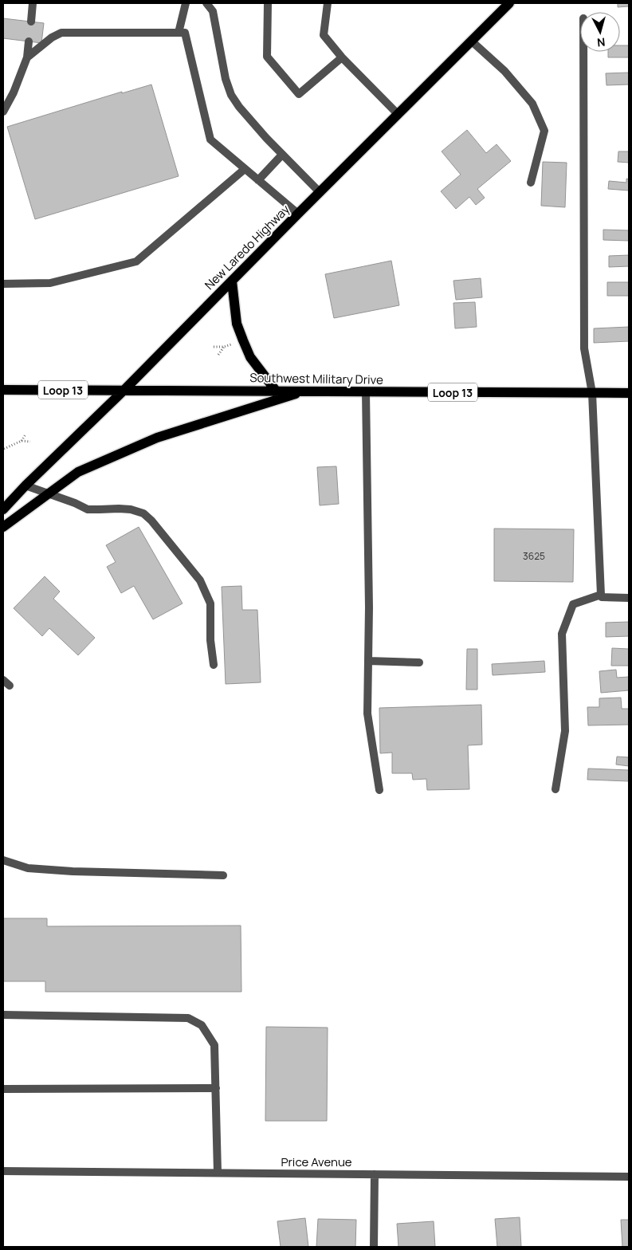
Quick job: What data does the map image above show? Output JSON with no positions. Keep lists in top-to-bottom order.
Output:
{
  "streets": {
    "main road": ["New Laredo Highway", "Southwest Military Drive", "Loop 13"],
    "street": ["Price Avenue"]
  },
  "crossings": [
    ["New Laredo Highway", "Southwest Military Drive"]
  ],
  "house_numbers": ["3625"],
  "north": "bottom"
}
